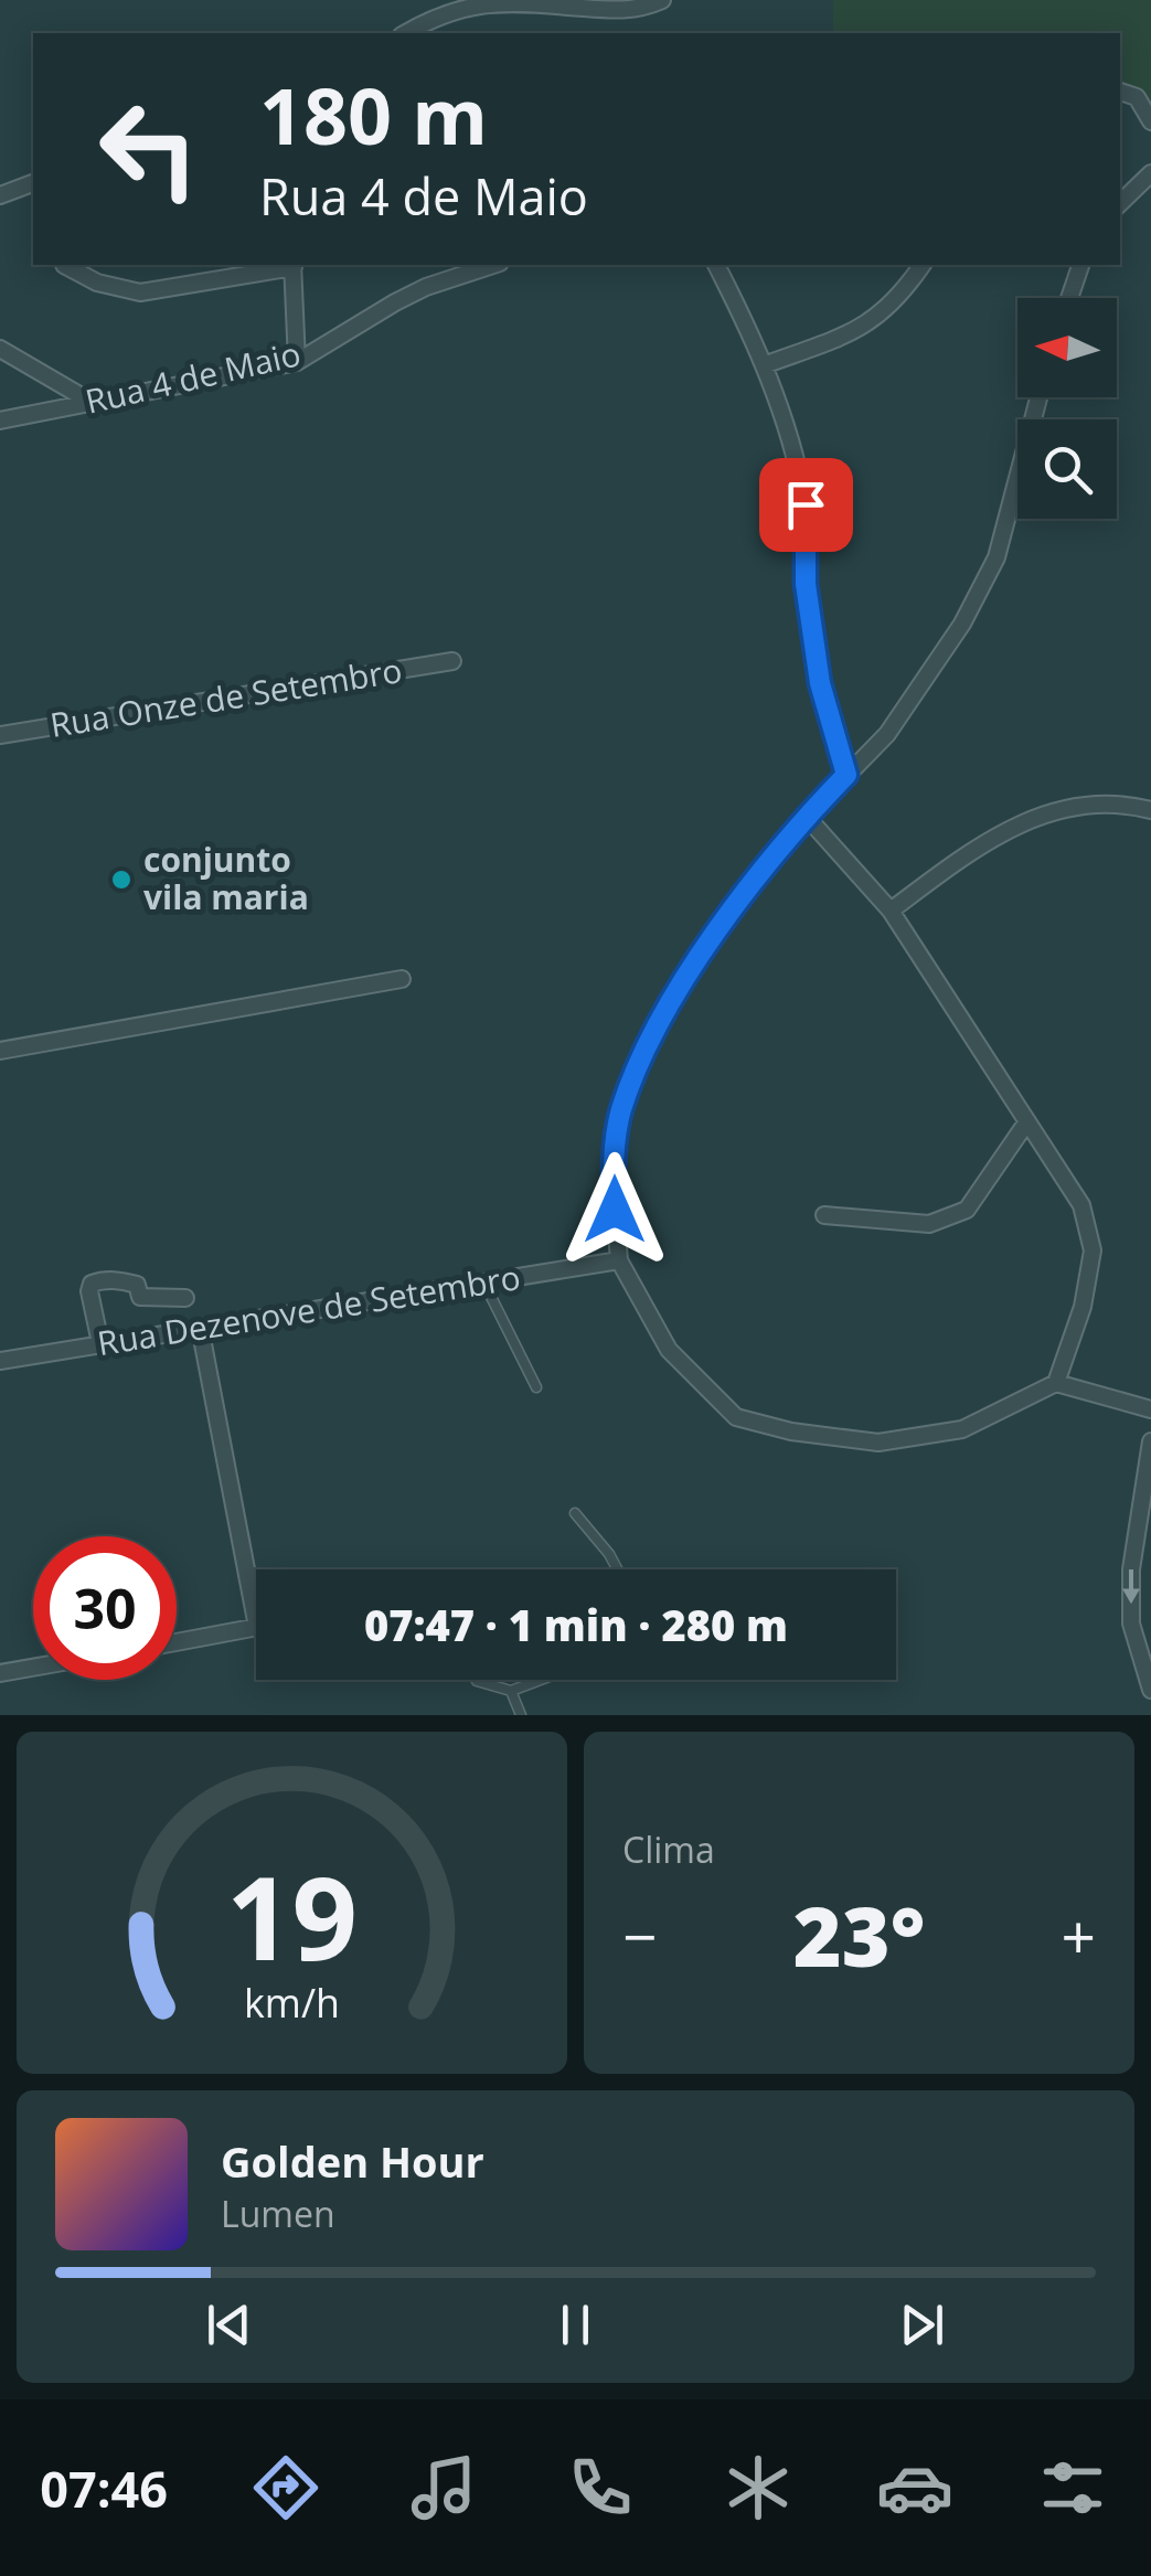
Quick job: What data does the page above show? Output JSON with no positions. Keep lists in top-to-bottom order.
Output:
{
  "streets": {
    "street": ["Rua 4 de Maio", "Rua Onze de Setembro", "Rua Dezenove de Setembro"]
  },
  "places": ["conjunto vila maria"],
  "north": "left",
  "page": {
    "turn": ["180 m", "Rua 4 de Maio"],
    "limit": "30",
    "trip": "07:47 · 1 min · 280 m",
    "tile": "Clima",
    "heat": ["−", "23°", "+"],
    "song": ["Golden Hour", "Lumen"],
    "tabs": "07:46",
    "gauge": ["19", "km/h"]
  }
}
